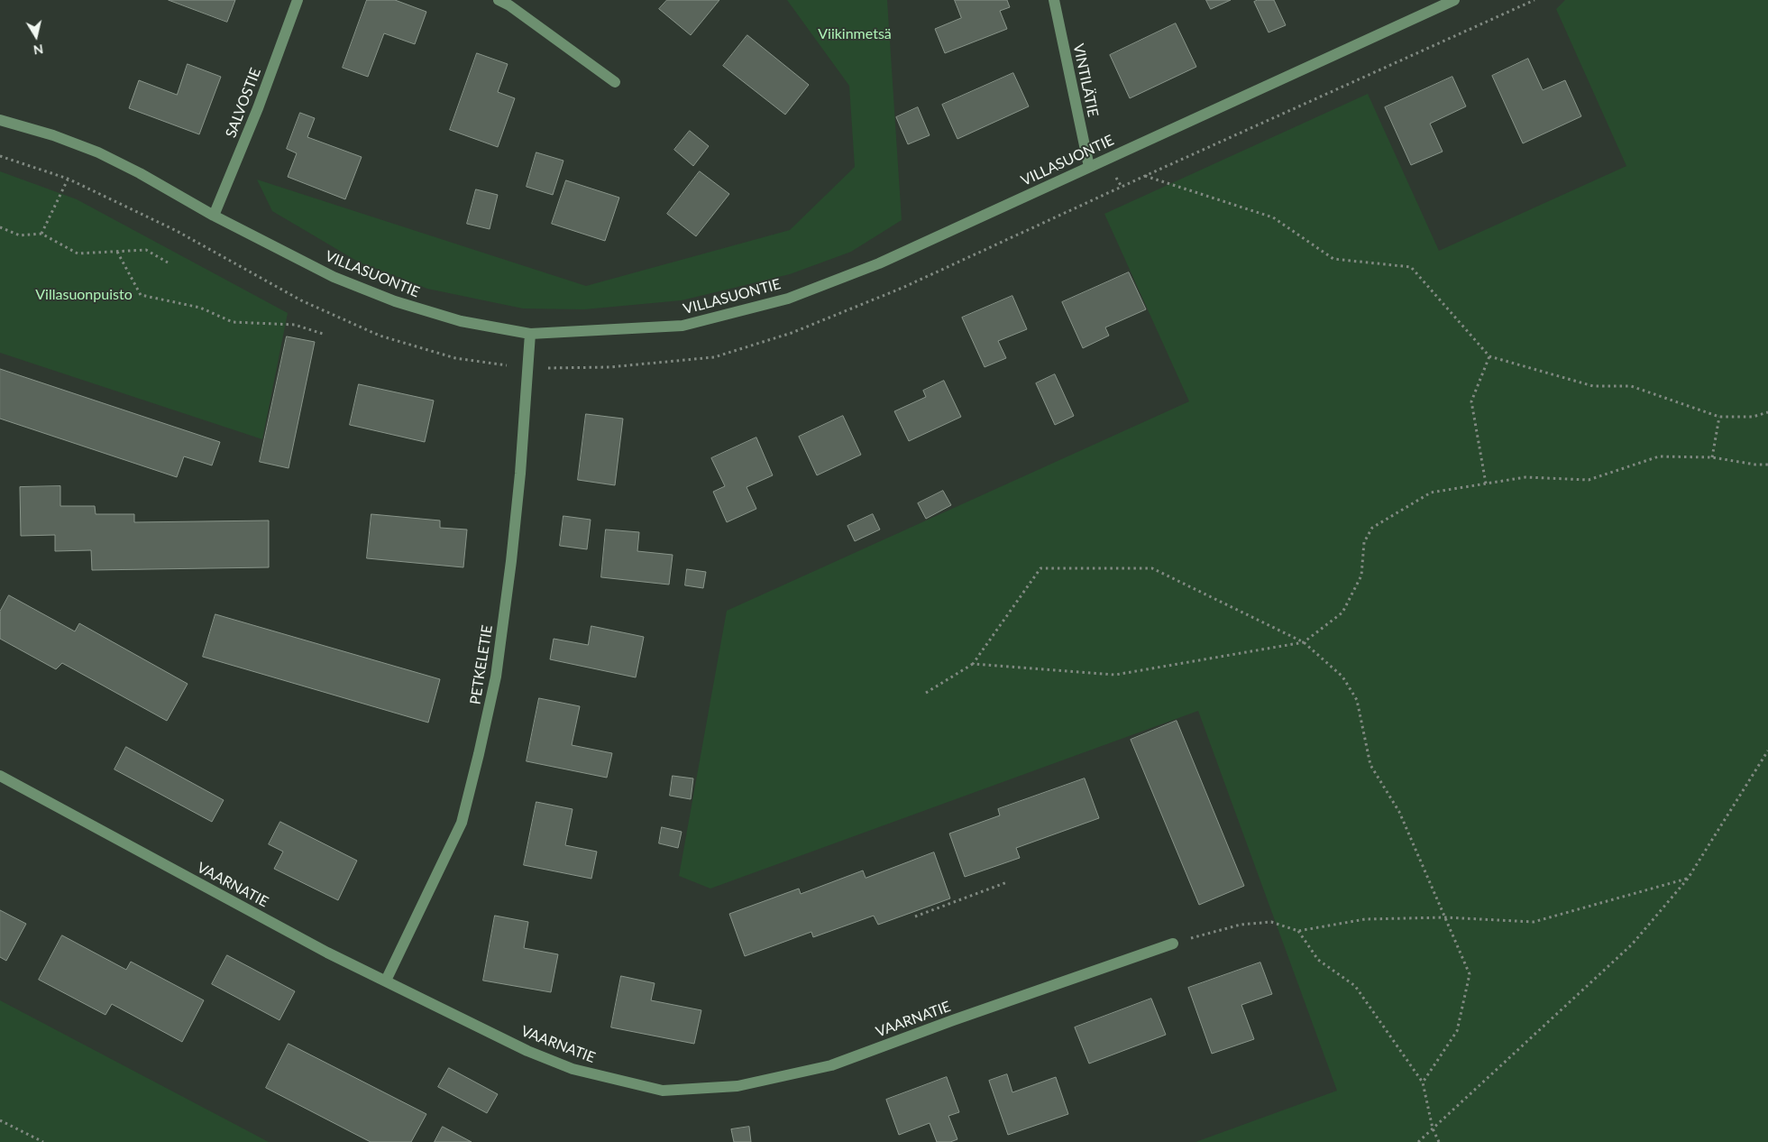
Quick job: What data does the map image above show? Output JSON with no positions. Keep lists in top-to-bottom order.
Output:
{
  "streets": {
    "street": [
      "VINTILÄTIE",
      "SALVOSTIE",
      "VILLASUONTIE",
      "PETKELETIE",
      "VAARNATIE"
    ]
  },
  "crossings": [
    ["VINTILÄTIE", "VILLASUONTIE"],
    ["SALVOSTIE", "VILLASUONTIE"],
    ["VILLASUONTIE", "PETKELETIE"],
    ["PETKELETIE", "VAARNATIE"]
  ],
  "parks": ["Viikinmetsä", "Villasuonpuisto"],
  "north": "bottom"
}
